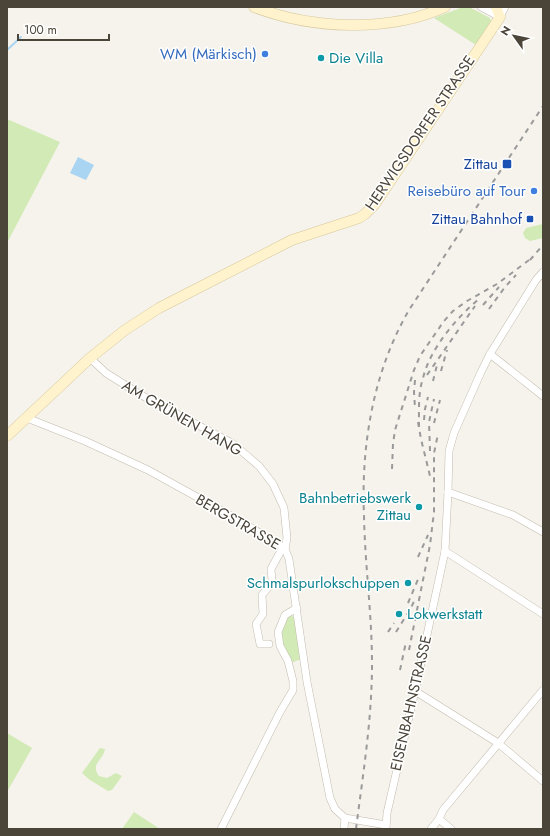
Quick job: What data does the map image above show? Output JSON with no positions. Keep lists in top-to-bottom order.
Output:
{
  "streets": {
    "street": [
      "HERWIGSDORFER STRASSE",
      "AM GRÜNEN HANG",
      "BERGSTRASSE",
      "EISENBAHNSTRASSE"
    ]
  },
  "crossings": [
    ["HERWIGSDORFER STRASSE", "AM GRÜNEN HANG"],
    ["HERWIGSDORFER STRASSE", "BERGSTRASSE"],
    ["AM GRÜNEN HANG", "BERGSTRASSE"]
  ],
  "places": {
    "other": [
      "WM (Märkisch)",
      "Die Villa",
      "Reisebüro auf Tour",
      "Bahnbetriebswerk Zittau",
      "Schmalspurlokschuppen",
      "Lokwerkstatt"
    ],
    "transit": ["Zittau", "Zittau Bahnhof"]
  },
  "scale_bar": "100 m",
  "north": "top left"
}
